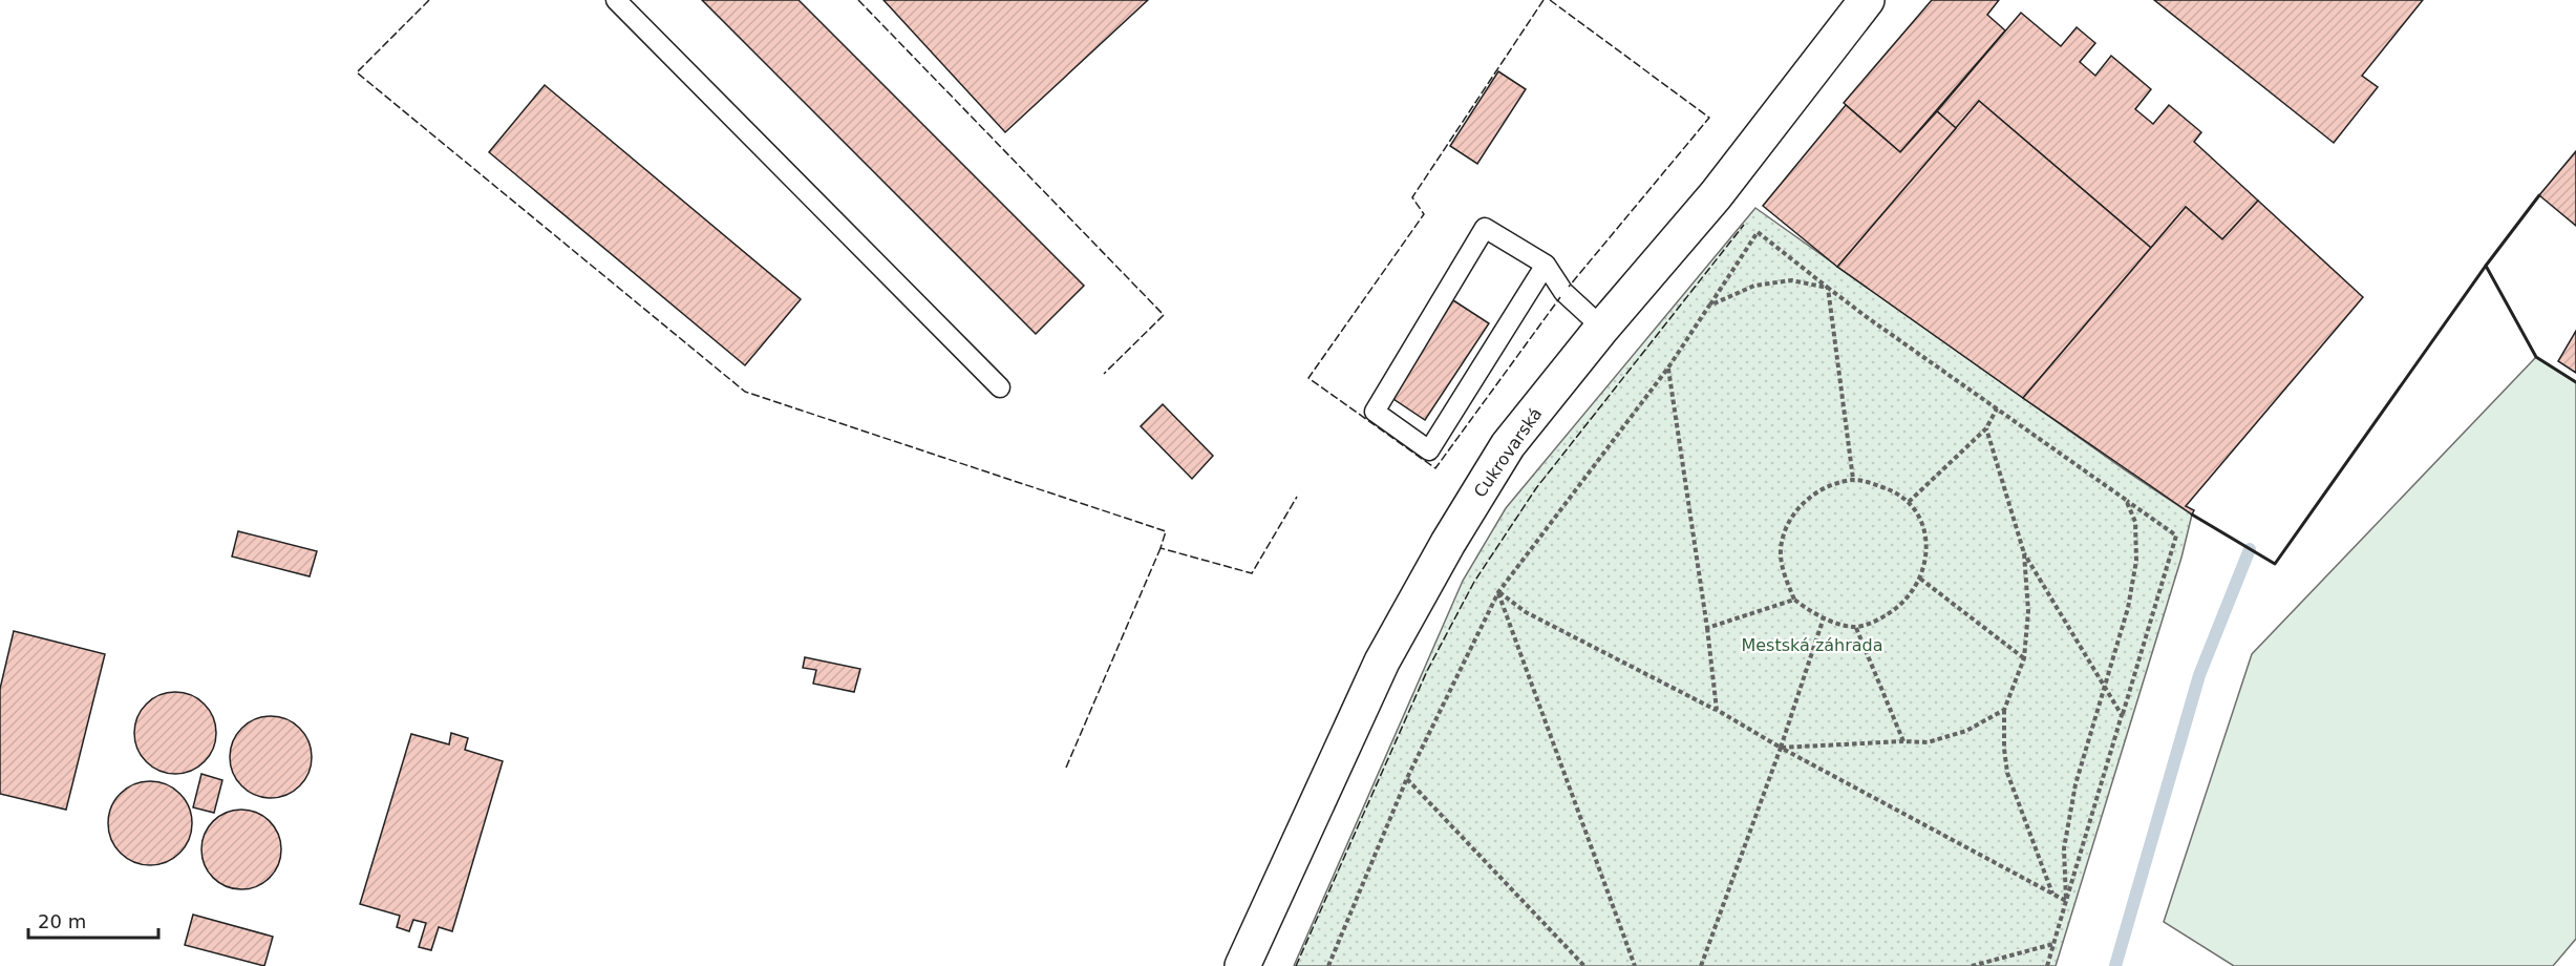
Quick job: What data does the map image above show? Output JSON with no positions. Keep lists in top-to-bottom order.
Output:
{
  "streets": {
    "main road": ["Cukrovarská"]
  },
  "parks": ["Mestská záhrada"],
  "scale_bar": "20 m"
}
